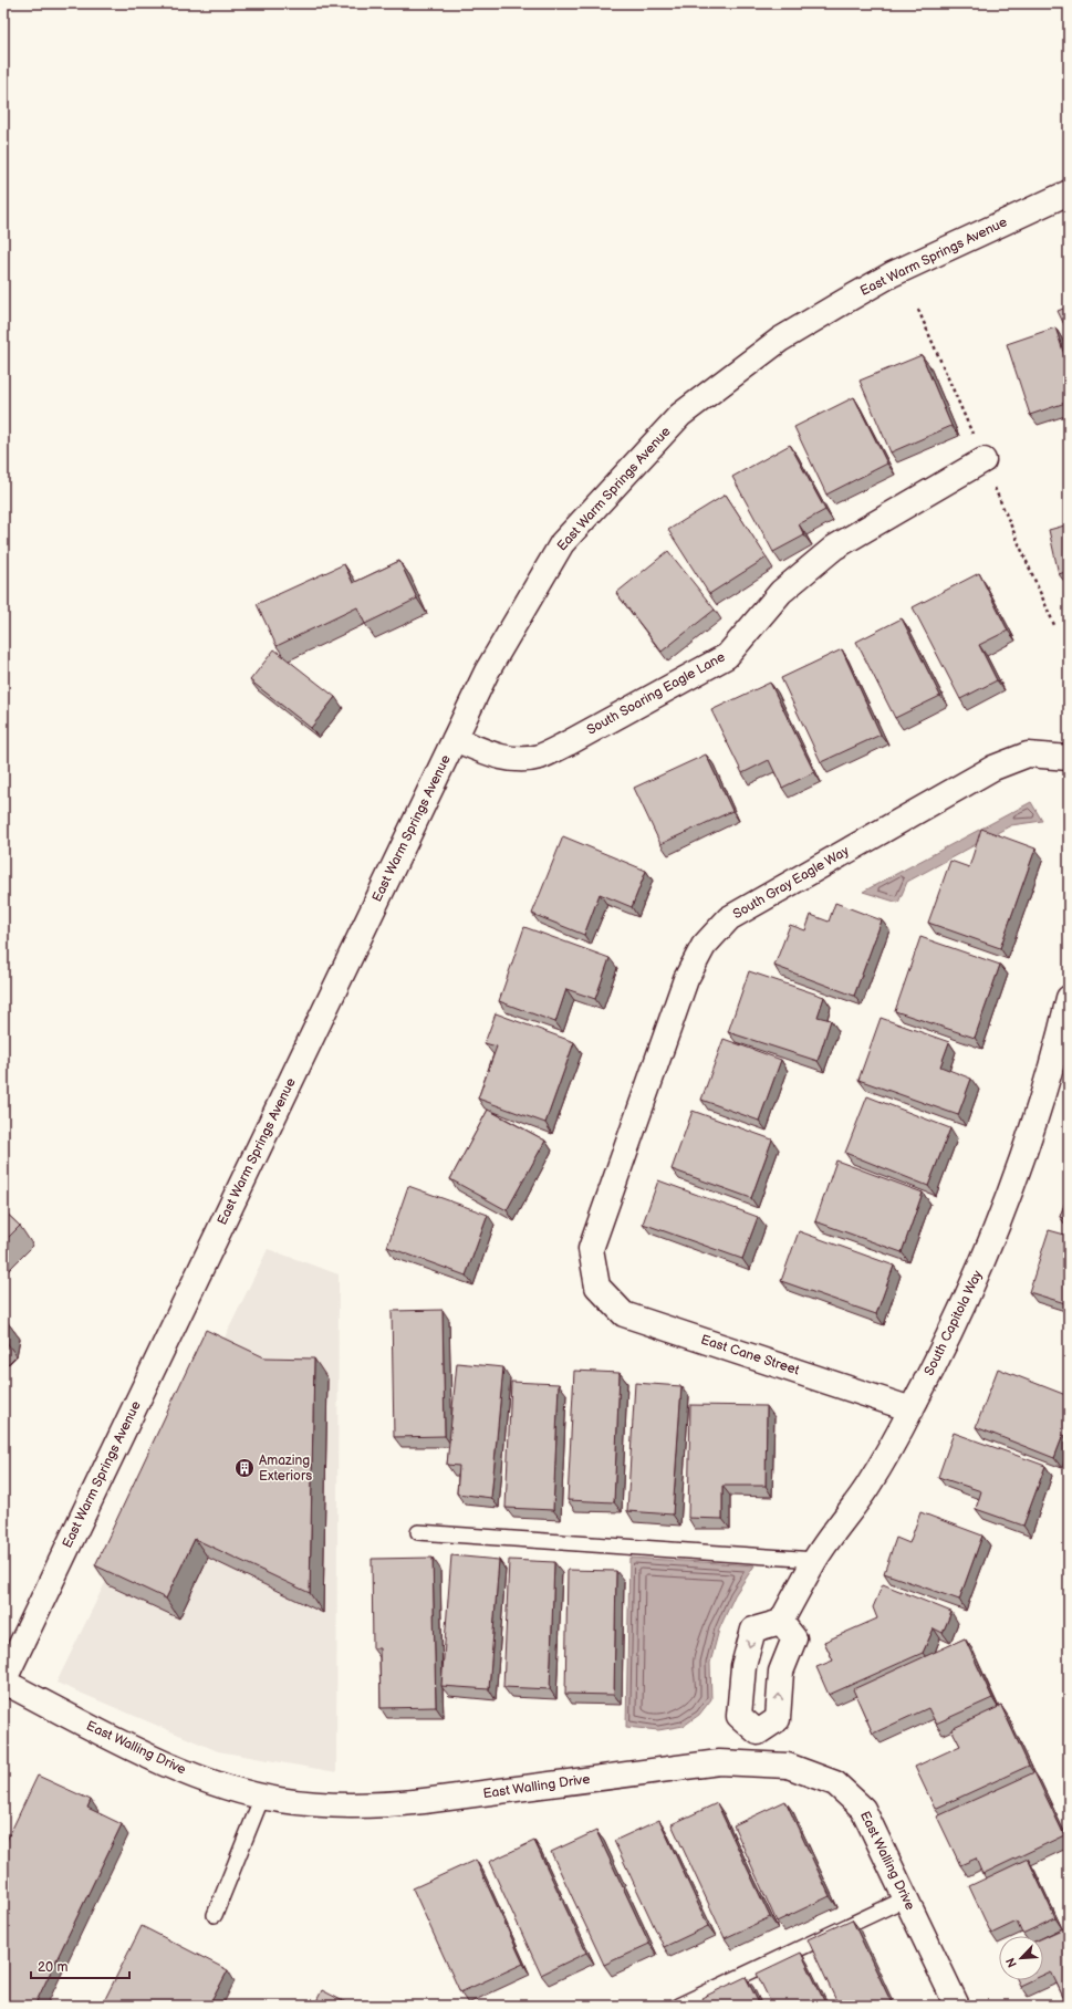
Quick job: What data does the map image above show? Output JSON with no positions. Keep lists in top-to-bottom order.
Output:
{
  "streets": {
    "street": [
      "East Warm Springs Avenue",
      "South Soaring Eagle Lane",
      "South Gray Eagle Way",
      "South Capitola Way",
      "East Cane Street",
      "East Walling Drive"
    ]
  },
  "crossings": [
    ["East Warm Springs Avenue", "South Soaring Eagle Lane"],
    ["East Warm Springs Avenue", "East Walling Drive"],
    ["South Gray Eagle Way", "East Cane Street"],
    ["South Capitola Way", "East Cane Street"]
  ],
  "places": {
    "building": ["Amazing Exteriors"]
  },
  "scale_bar": "20 m",
  "north": "bottom left"
}
